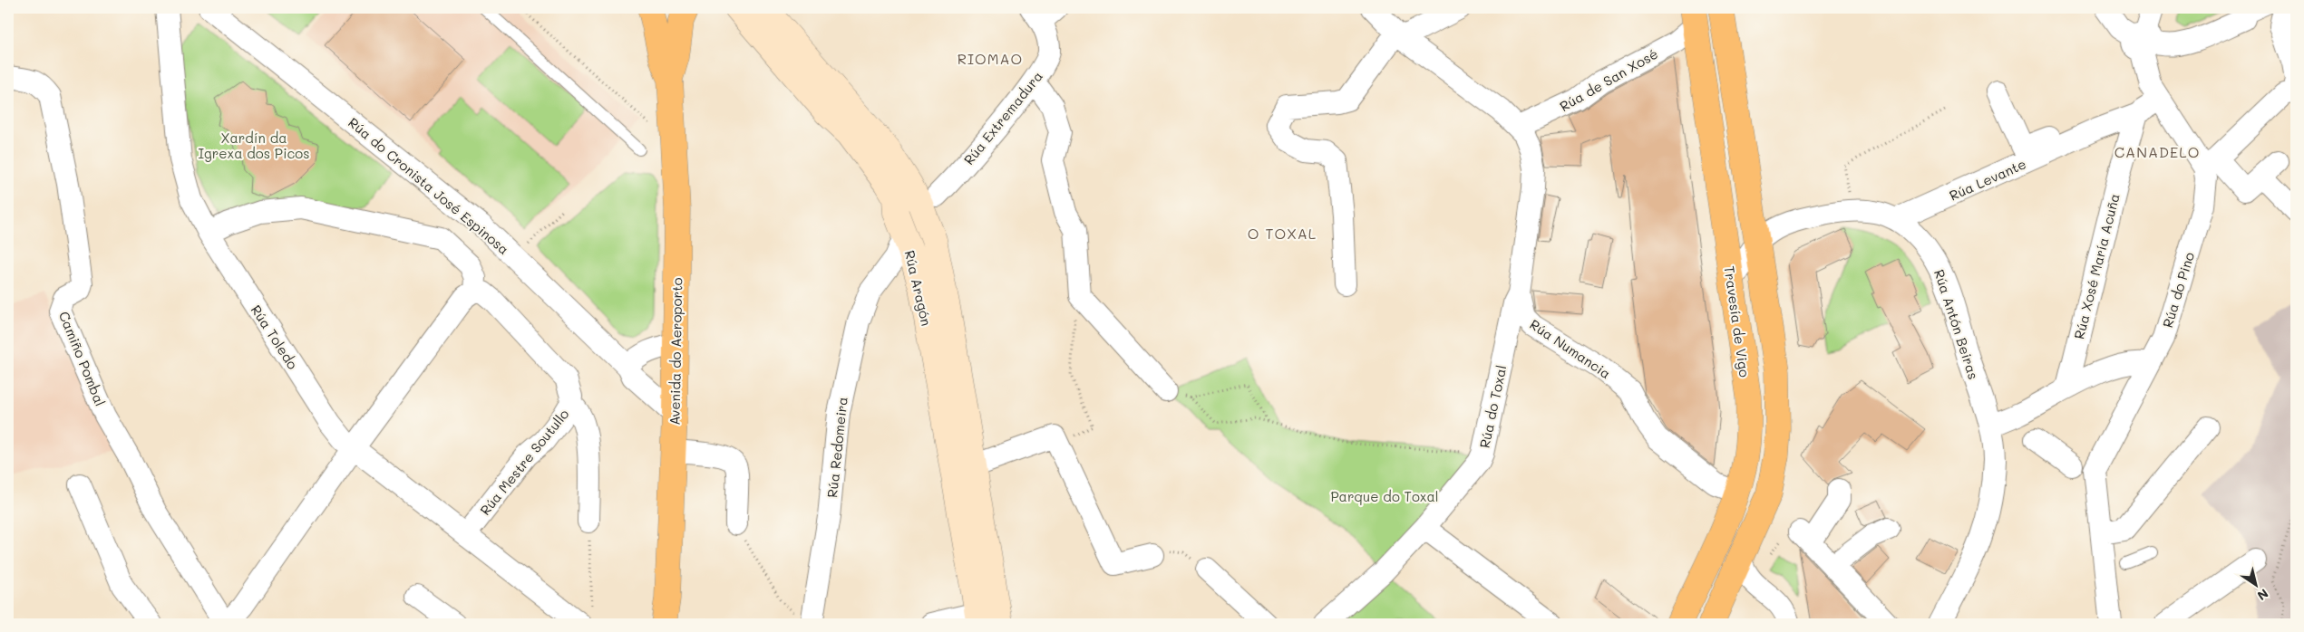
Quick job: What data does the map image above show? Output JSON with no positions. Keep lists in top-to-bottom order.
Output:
{
  "streets": {
    "main road": ["Rúa Aragón", "Travesía de Vigo", "Avenida do Aeroporto"],
    "street": [
      "Rúa de San Xosé",
      "Rúa Extremadura",
      "Rúa Levante",
      "Rúa do Cronista José Espinosa",
      "Rúa Xosé María Acuña",
      "Rúa do Pino",
      "Rúa Antón Beiras",
      "Rúa Toledo",
      "Rúa Numancia",
      "Camiño Pombal",
      "Rúa do Toxal",
      "Rúa Redomeira",
      "Rúa Mestre Soutullo"
    ]
  },
  "crossings": [
    ["Rúa de San Xosé", "Travesía de Vigo"],
    ["Rúa de San Xosé", "Rúa Numancia"],
    ["Rúa Extremadura", "Rúa Aragón"],
    ["Rúa Levante", "Rúa Xosé María Acuña"],
    ["Rúa Levante", "Rúa Antón Beiras"],
    ["Rúa do Cronista José Espinosa", "Avenida do Aeroporto"],
    ["Rúa Aragón", "Rúa Redomeira"],
    ["Travesía de Vigo", "Rúa Antón Beiras"],
    ["Travesía de Vigo", "Rúa Numancia"],
    ["Rúa Numancia", "Rúa do Toxal"]
  ],
  "districts": ["RIOMAO", "CANADELO", "O TOXAL"],
  "parks": ["Xardín da Igrexa dos Picos", "Parque do Toxal"],
  "north": "bottom right"
}
